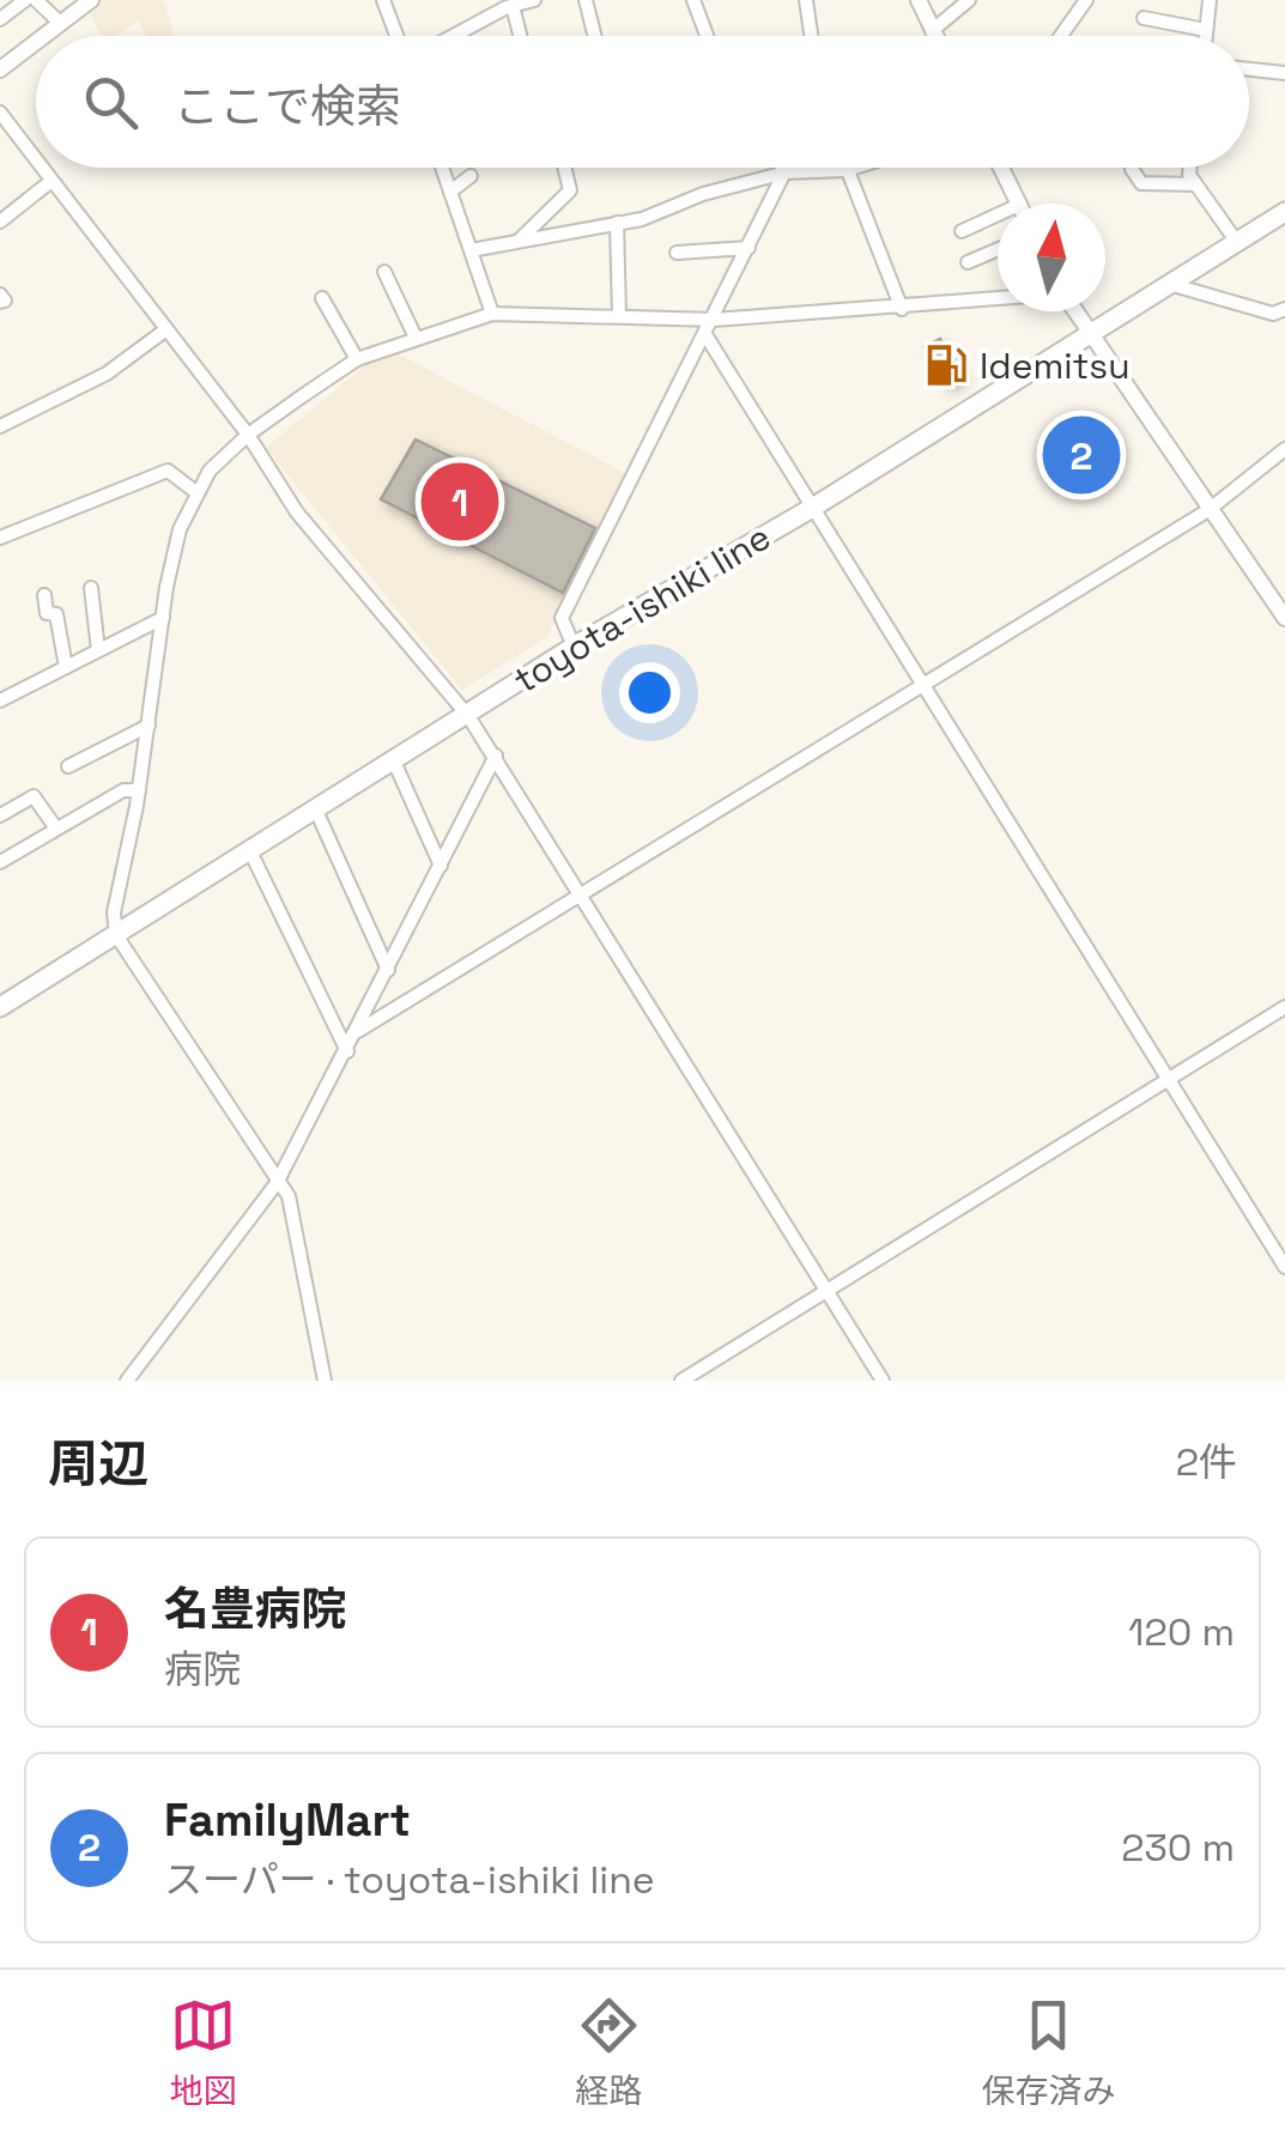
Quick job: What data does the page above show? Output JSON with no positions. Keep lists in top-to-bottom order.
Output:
{
  "streets": {
    "main road": ["toyota-ishiki line"]
  },
  "places": {
    "fuel station": ["Idemitsu"]
  },
  "north": "top",
  "page": {
    "search": "ここで検索",
    "pins": ["2", "1"],
    "heading": ["周辺", "2件"],
    "list": [
      {
        "mark": "1",
        "name": "名豊病院",
        "note": "病院",
        "value": "120 m"
      },
      {
        "mark": "2",
        "name": "FamilyMart",
        "note": "スーパー · toyota-ishiki line",
        "value": "230 m"
      }
    ],
    "nav": ["地図", "経路", "保存済み"]
  }
}
